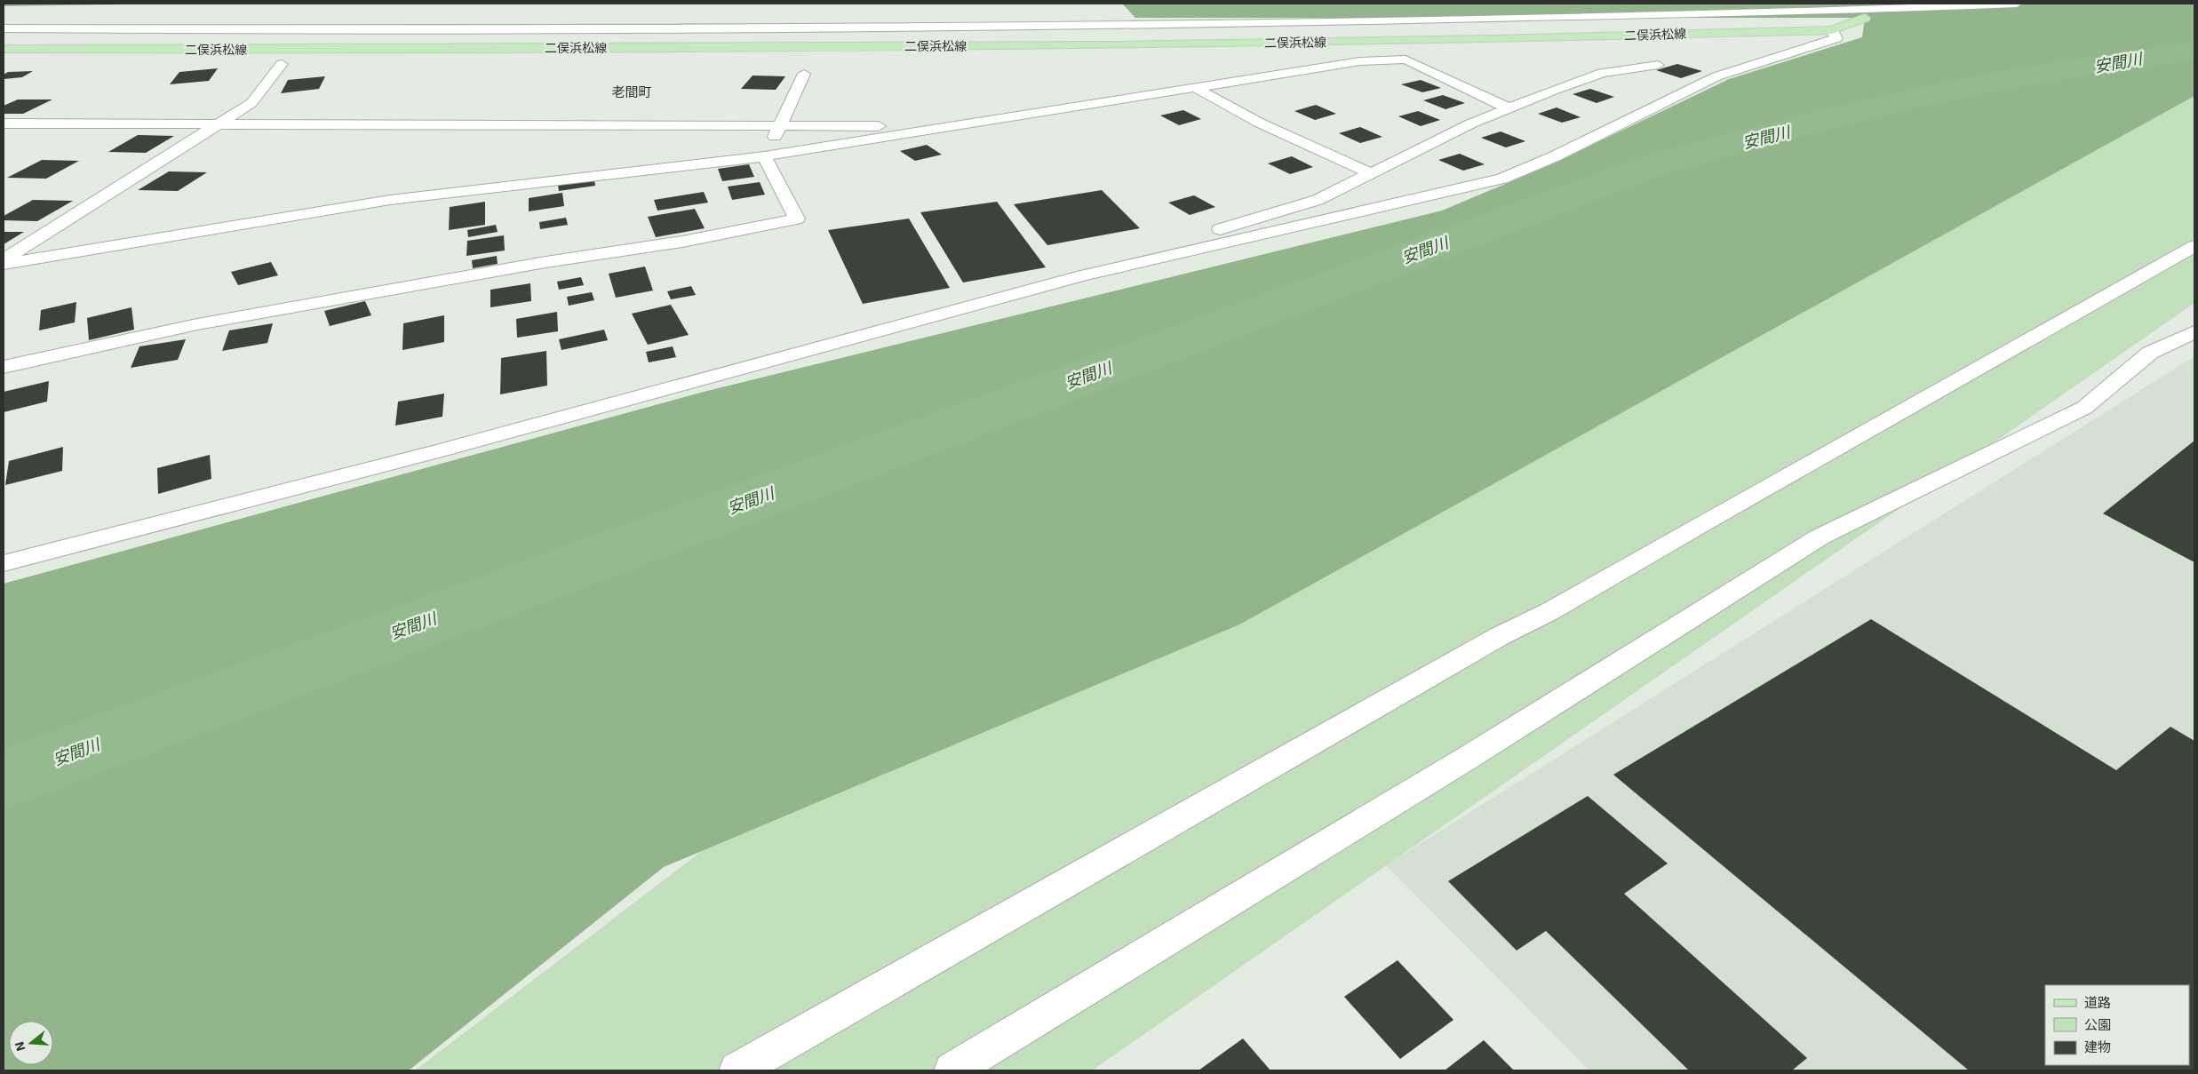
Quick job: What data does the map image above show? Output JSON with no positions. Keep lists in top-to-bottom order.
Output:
{
  "streets": {
    "main road": ["二俣浜松線"]
  },
  "districts": ["老間町"],
  "water": ["安間川"],
  "legend": ["道路", "公園", "建物"],
  "north": "left"
}
